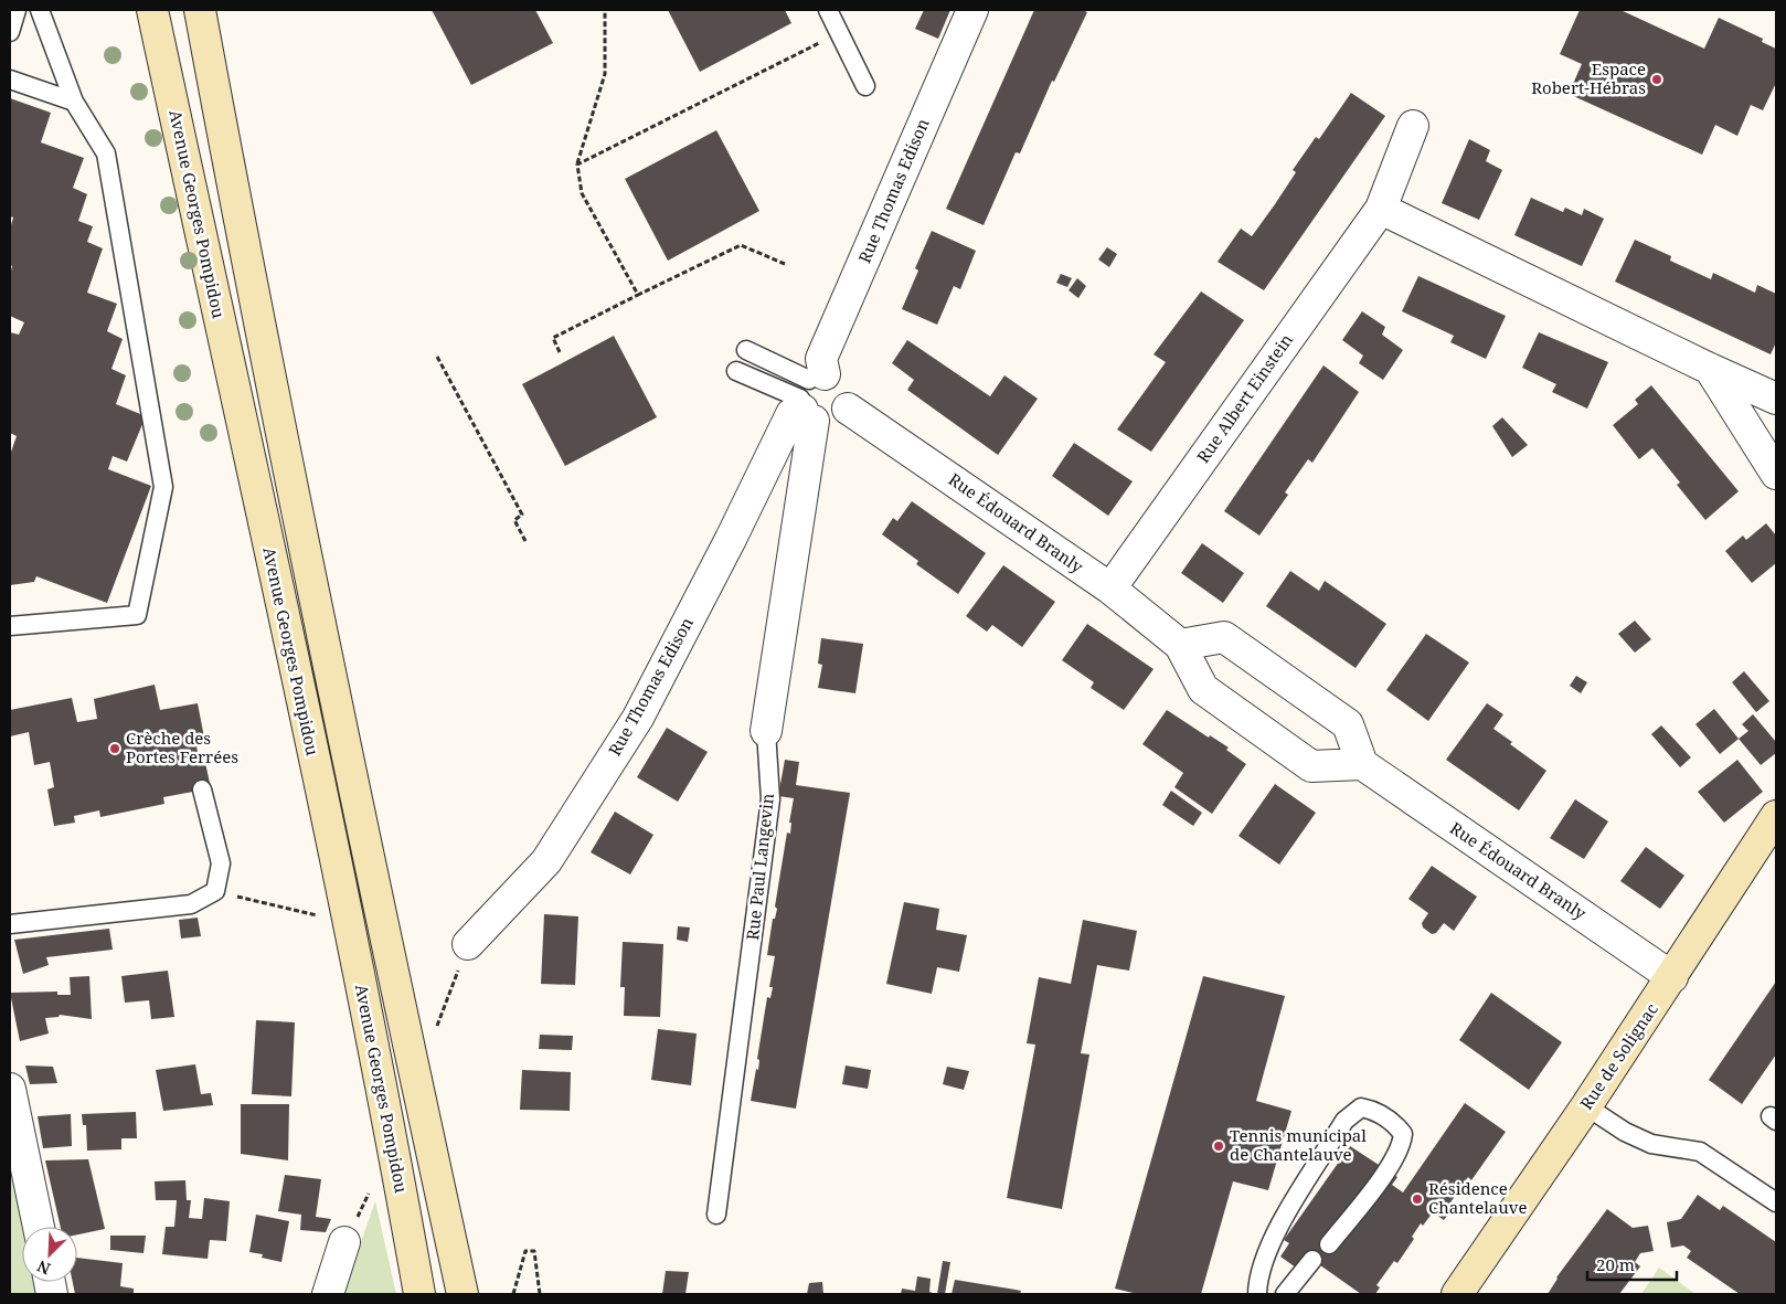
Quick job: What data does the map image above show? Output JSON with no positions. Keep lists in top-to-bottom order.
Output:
{
  "streets": {
    "main road": ["Avenue Georges Pompidou", "Rue de Solignac"],
    "street": [
      "Rue Thomas Edison",
      "Rue Albert Einstein",
      "Rue Édouard Branly",
      "Rue Paul Langevin"
    ]
  },
  "crossings": [
    ["Rue Thomas Edison", "Rue Paul Langevin"],
    ["Rue Albert Einstein", "Rue Édouard Branly"],
    ["Rue Édouard Branly", "Rue de Solignac"]
  ],
  "places": [
    "Espace Robert-Hébras",
    "Crèche des Portes Ferrées",
    "Tennis municipal de Chantelauve",
    "Résidence Chantelauve"
  ],
  "scale_bar": "20 m",
  "north": "bottom left"
}
